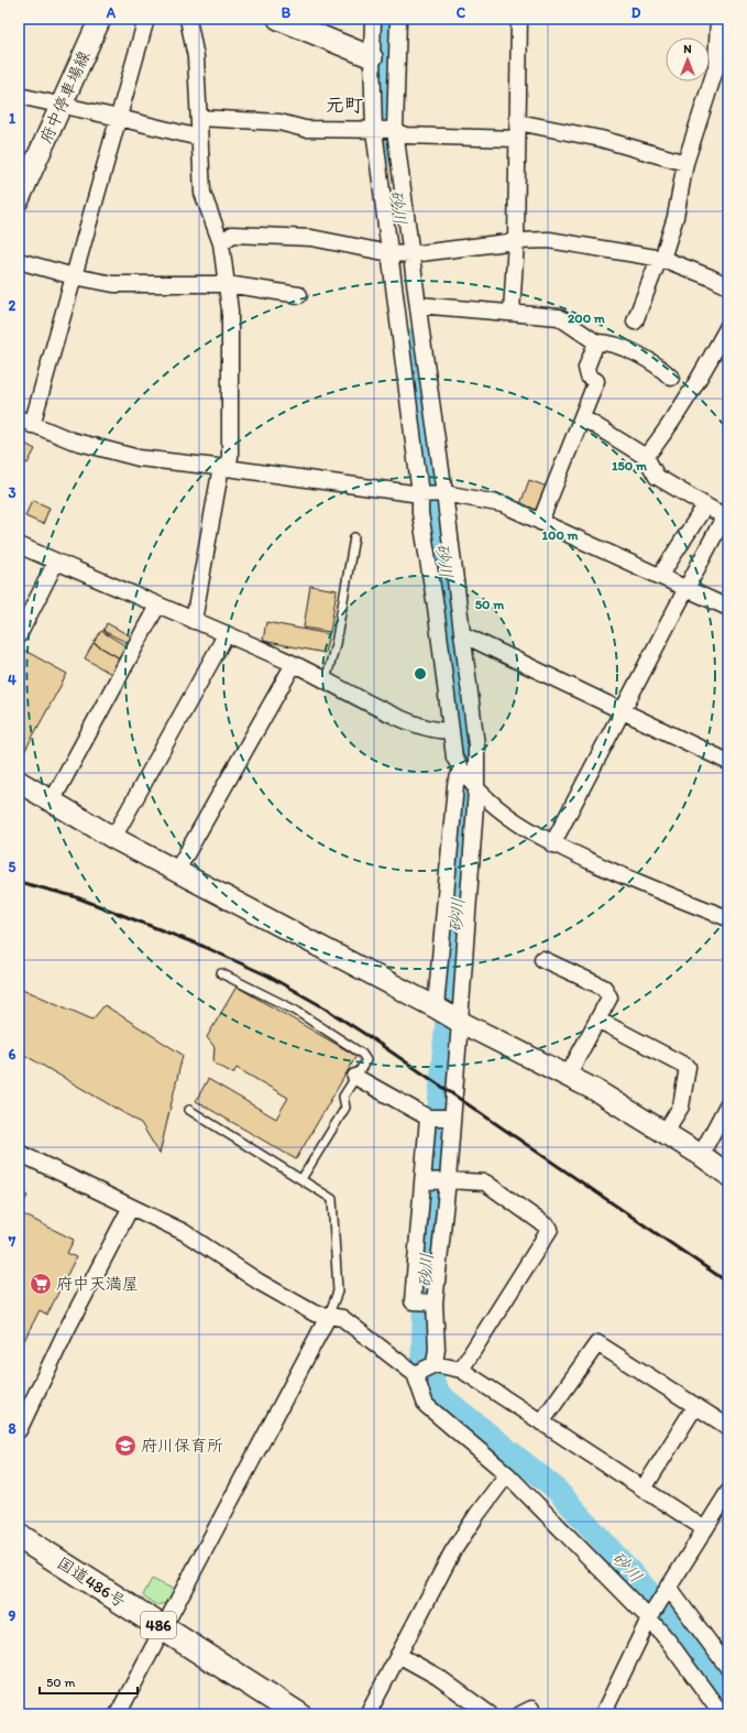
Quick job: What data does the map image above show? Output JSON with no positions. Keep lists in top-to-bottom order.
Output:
{
  "streets": {
    "highway": ["国道486号", "486"],
    "street": ["府中停車場線"]
  },
  "districts": ["元町"],
  "water": ["砂川"],
  "places": {
    "supermarket": ["府中天満屋"],
    "school or university": ["府川保育所"]
  },
  "scale_bar": "50 m",
  "north": "top",
  "grid": {
    "columns": [
      "A",
      "B",
      "C",
      "D"
    ],
    "rows": [
      "1",
      "2",
      "3",
      "4",
      "5",
      "6",
      "7",
      "8",
      "9"
    ]
  },
  "rings": [
    "200 m",
    "150 m",
    "100 m",
    "50 m"
  ]
}
